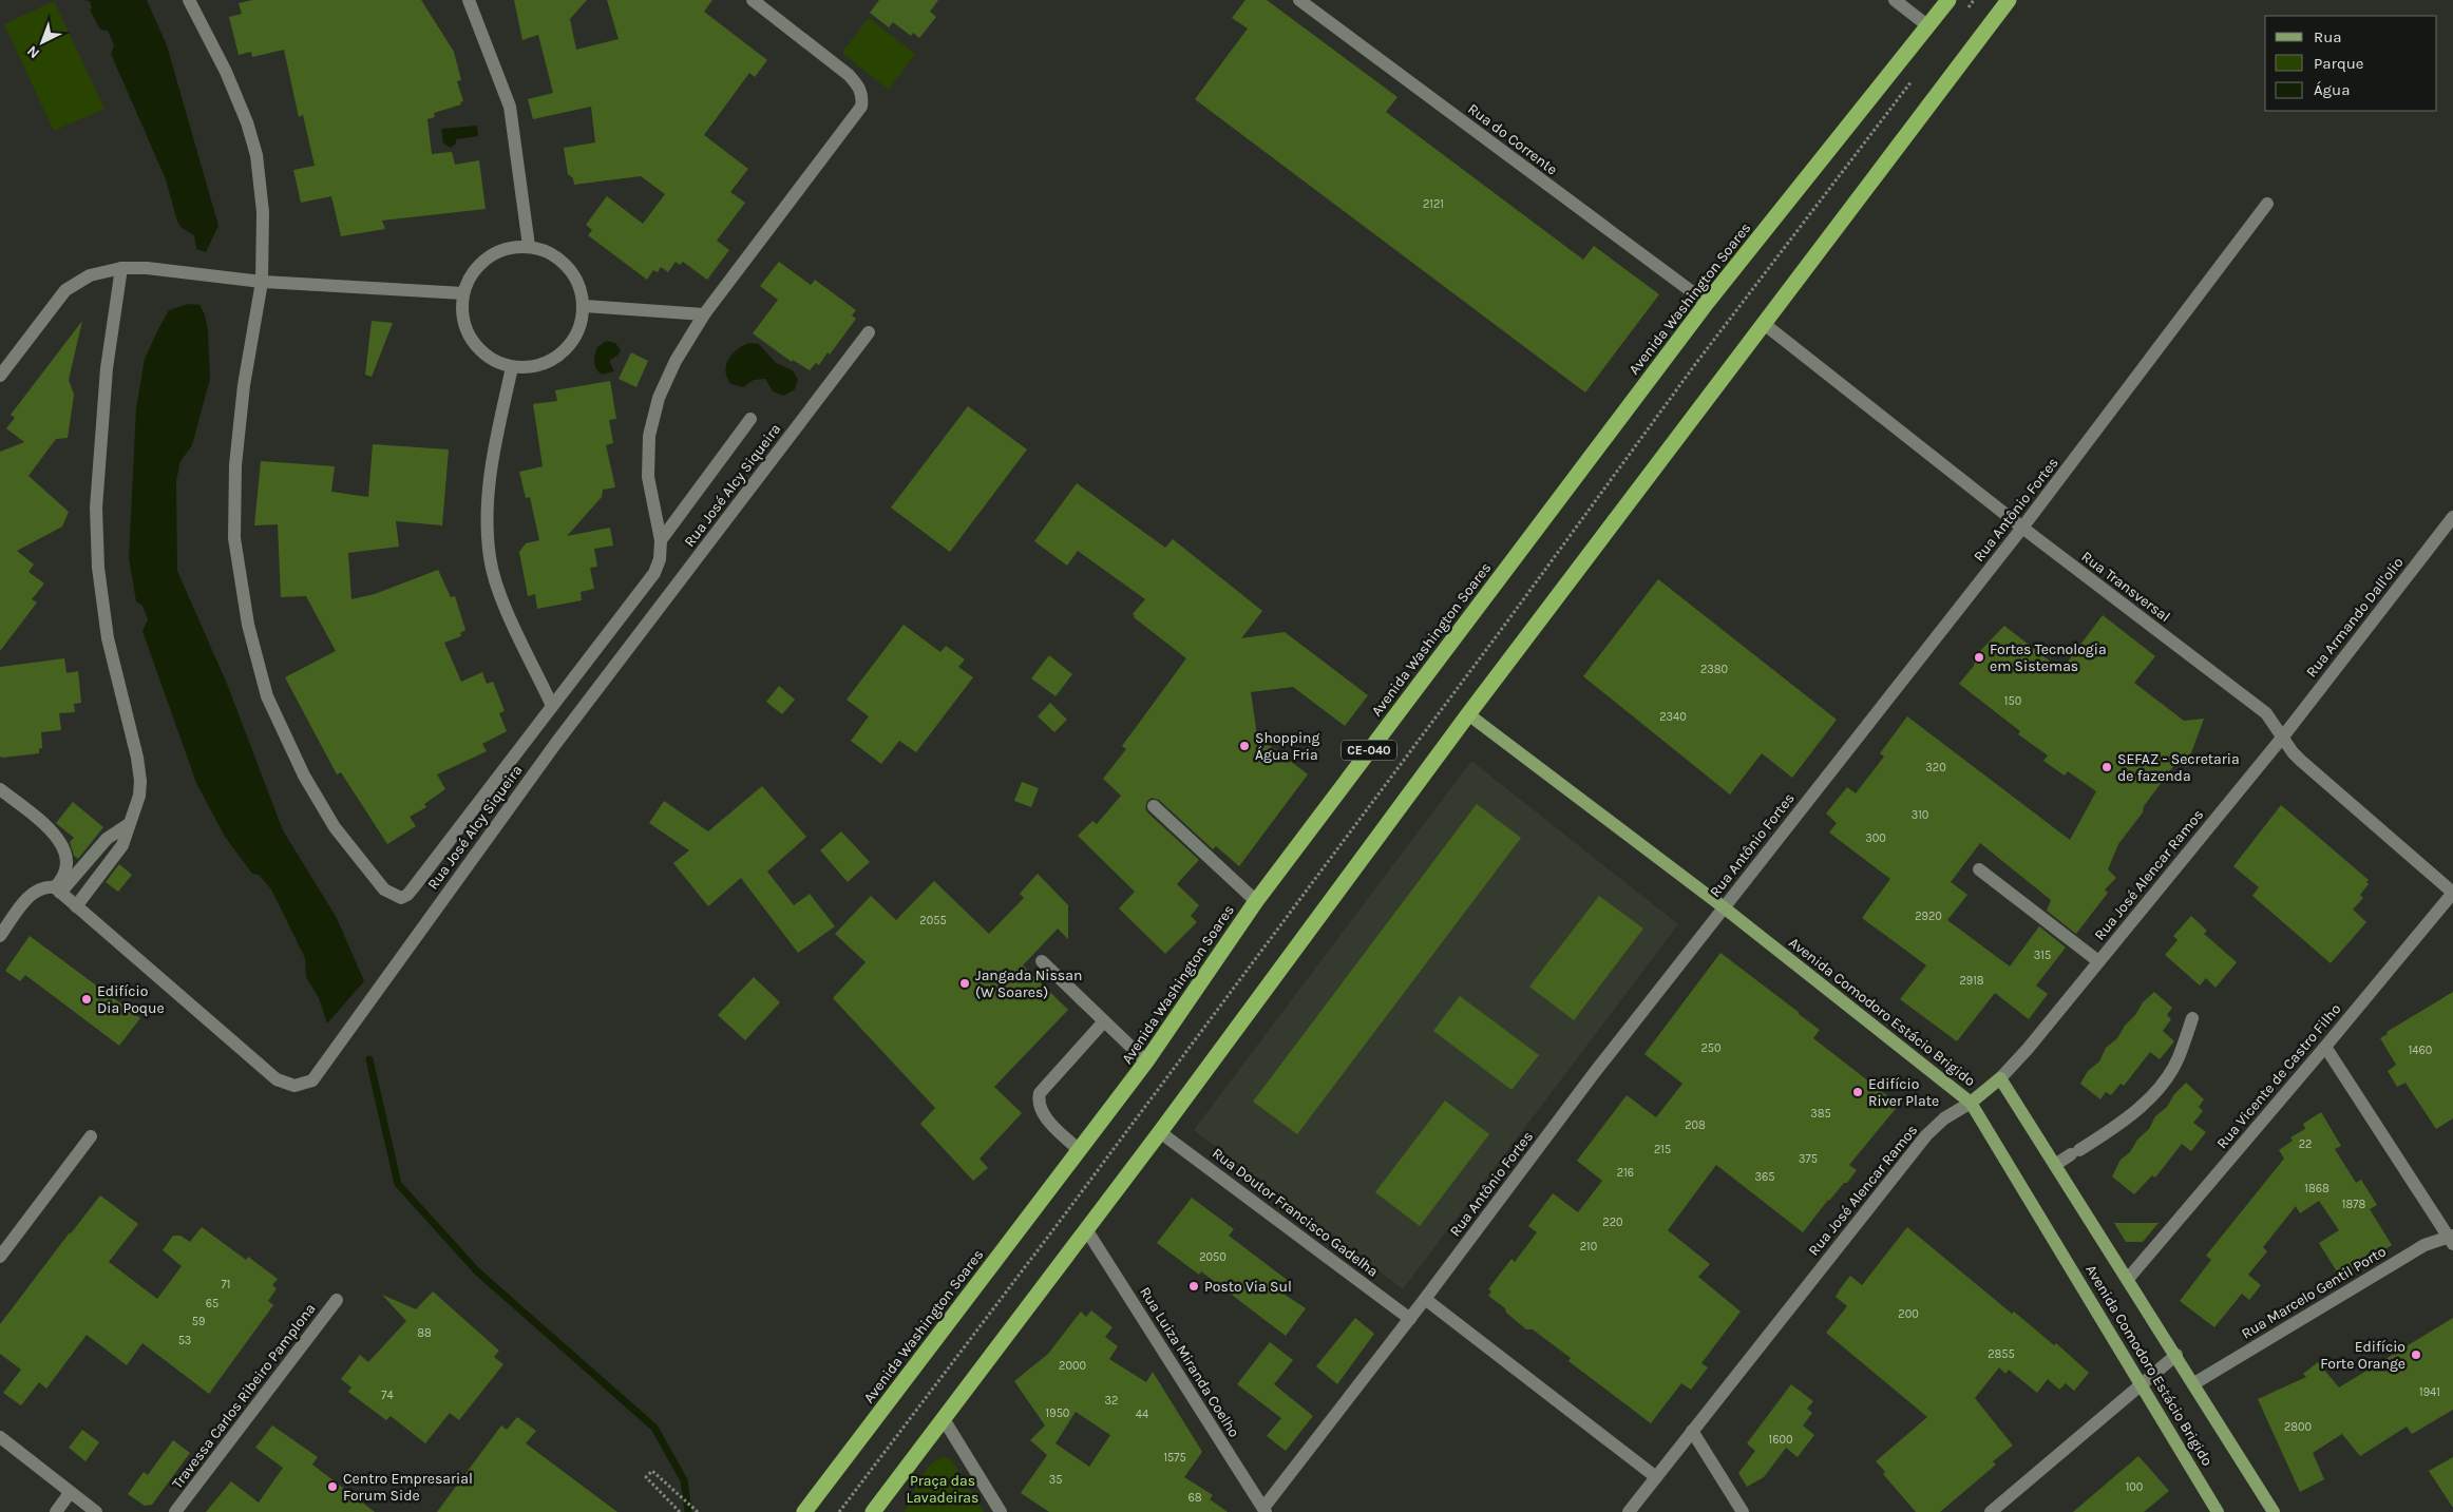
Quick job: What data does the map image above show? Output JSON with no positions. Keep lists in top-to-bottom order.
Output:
{
  "streets": {
    "highway": ["Avenida Washington Soares", "CE-040"],
    "main road": ["Rua José Alencar Ramos", "Avenida Comodoro Estácio Brigido"],
    "street": [
      "Rua do Corrente",
      "Rua José Alcy Siqueira",
      "Rua Antônio Fortes",
      "Rua Transversal",
      "Rua Armando Dall'olio",
      "Rua Vicente de Castro Filho",
      "Rua Doutor Francisco Gadelha",
      "Rua Marcelo Gentil Porto",
      "Rua Luiza Miranda Coelho",
      "Travessa Carlos Ribeiro Pamplona"
    ]
  },
  "crossings": [
    ["Rua do Corrente", "Avenida Washington Soares"],
    ["Rua Antônio Fortes", "Rua Transversal"],
    ["Rua Antônio Fortes", "Avenida Comodoro Estácio Brigido"],
    ["Rua Antônio Fortes", "Rua Doutor Francisco Gadelha"],
    ["Rua Antônio Fortes", "Rua Luiza Miranda Coelho"],
    ["Rua Transversal", "Rua Armando Dall'olio"],
    ["Rua Transversal", "Rua José Alencar Ramos"],
    ["Rua Transversal", "Rua Vicente de Castro Filho"],
    ["Rua Armando Dall'olio", "Rua José Alencar Ramos"],
    ["Rua José Alencar Ramos", "Avenida Comodoro Estácio Brigido"],
    ["Avenida Comodoro Estácio Brigido", "Rua Vicente de Castro Filho"],
    ["Avenida Comodoro Estácio Brigido", "Rua Marcelo Gentil Porto"]
  ],
  "parks": ["Praça das Lavadeiras"],
  "places": [
    "Fortes Tecnologia em Sistemas",
    "Shopping Água Fria",
    "SEFAZ - Secretaria de fazenda",
    "Jangada Nissan (W Soares)",
    "Edifício Dia Poque",
    "Edifício River Plate",
    "Posto Via Sul",
    "Edifício Forte Orange",
    "Centro Empresarial Forum Side"
  ],
  "house_numbers": [
    "2121",
    "2380",
    "150",
    "2340",
    "320",
    "310",
    "300",
    "2920",
    "2055",
    "315",
    "2918",
    "250",
    "1460",
    "385",
    "208",
    "22",
    "215",
    "375",
    "216",
    "365",
    "1868",
    "1878",
    "220",
    "210",
    "2050",
    "71",
    "65",
    "200",
    "59",
    "88",
    "53",
    "2855",
    "2000",
    "1941",
    "74",
    "32",
    "1950",
    "44",
    "2800",
    "1600",
    "1575",
    "35",
    "100",
    "68"
  ],
  "legend": ["Rua", "Parque", "Água"],
  "north": "bottom left"
}
